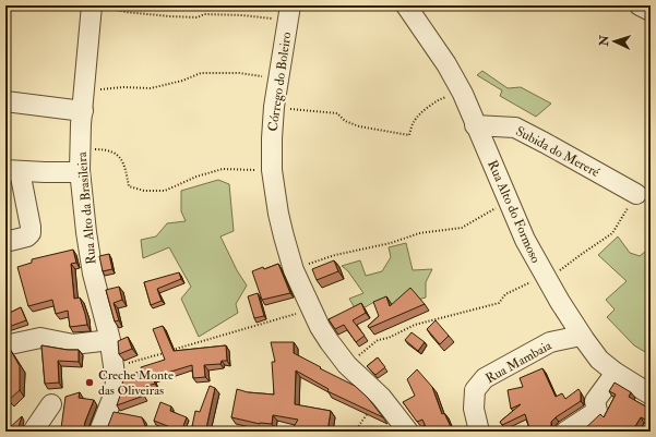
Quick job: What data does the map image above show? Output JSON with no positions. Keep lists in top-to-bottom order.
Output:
{
  "streets": {
    "street": [
      "Córrego do Boleiro",
      "Subida do Mereré",
      "Rua Alto da Brasileira",
      "Rua Alto do Formoso",
      "Rua Mambaia"
    ]
  },
  "crossings": [
    ["Subida do Mereré", "Rua Alto do Formoso"],
    ["Rua Alto do Formoso", "Rua Mambaia"]
  ],
  "places": ["Creche Monte das Oliveiras"],
  "north": "left"
}
